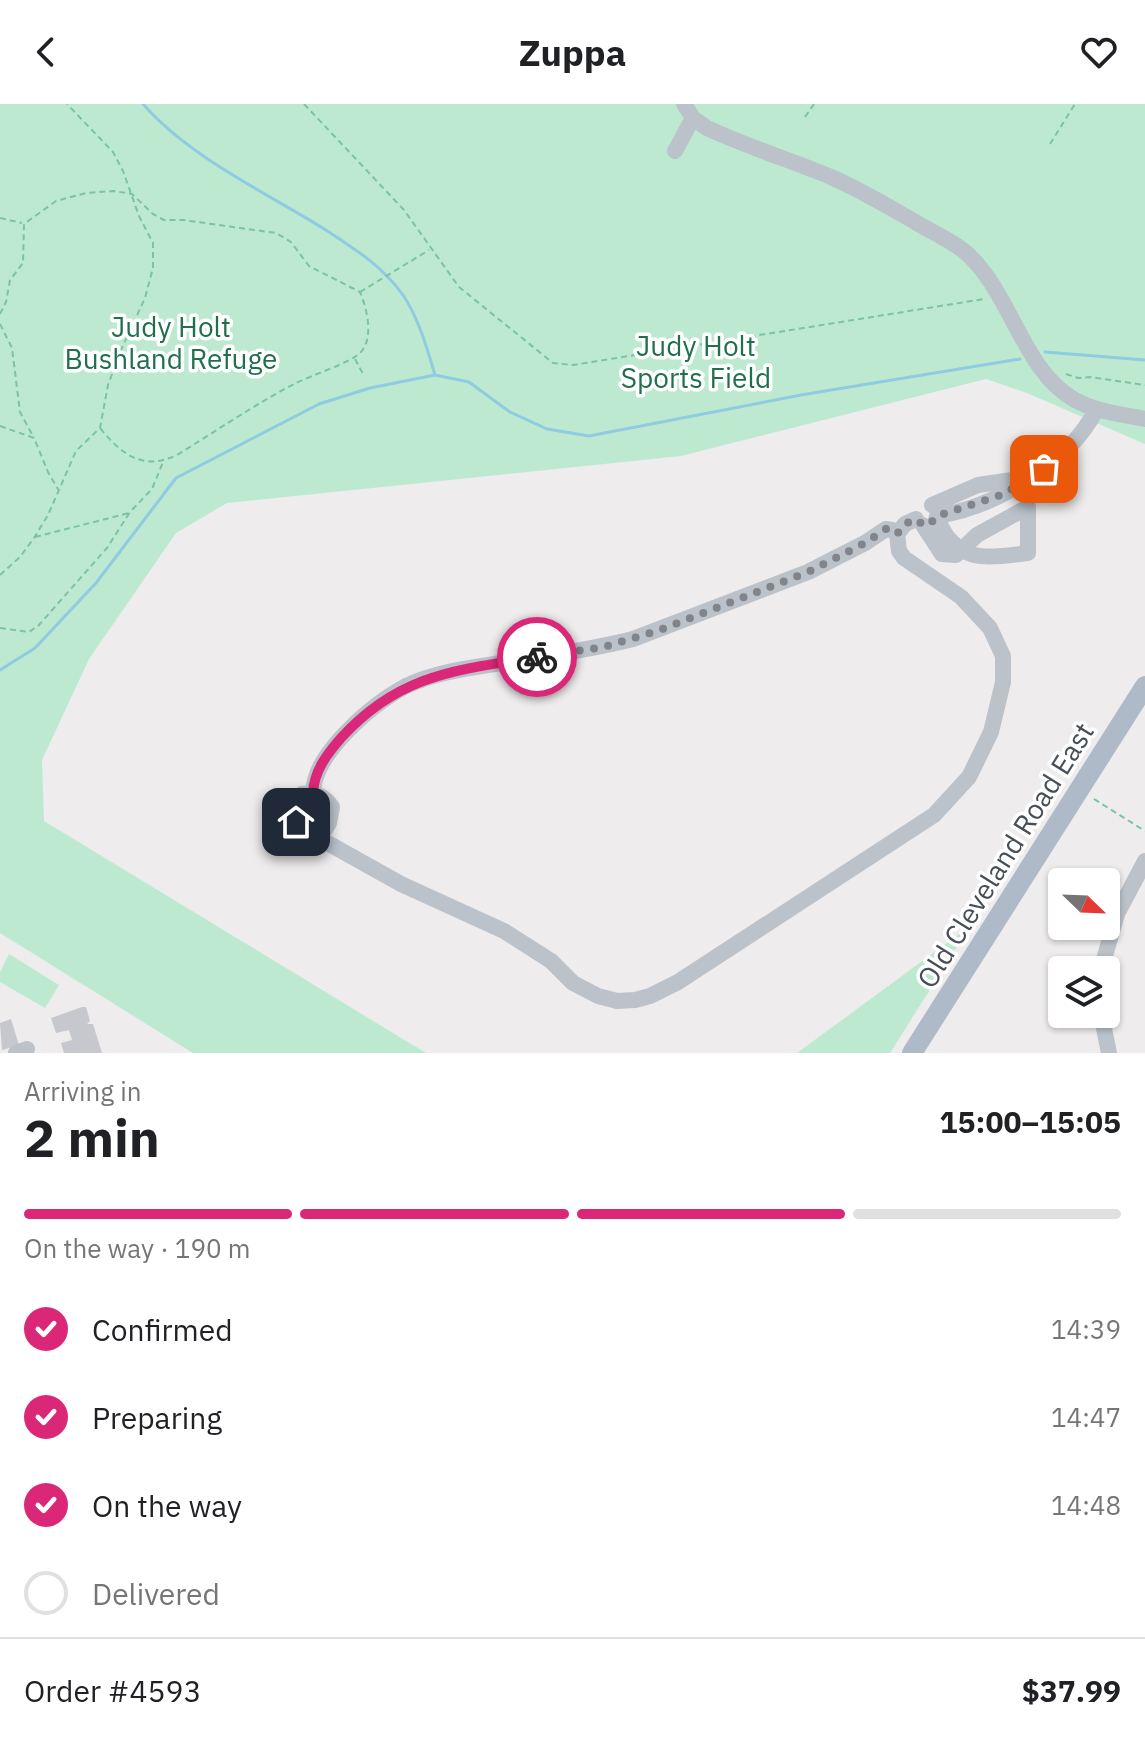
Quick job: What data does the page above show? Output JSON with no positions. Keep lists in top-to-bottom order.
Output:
{
  "streets": {
    "main road": ["Old Cleveland Road East"]
  },
  "parks": ["Judy Holt Bushland Refuge", "Judy Holt Sports Field"],
  "north": "bottom right",
  "page": {
    "header": "Zuppa",
    "heading": ["2 min", "Arriving in", "15:00–15:05"],
    "panel": ["Order #4593", "$37.99"],
    "bar": "On the way · 190 m",
    "list": [
      ["Confirmed", "14:39"],
      ["Preparing", "14:47"],
      ["On the way", "14:48"],
      "Delivered"
    ]
  }
}
